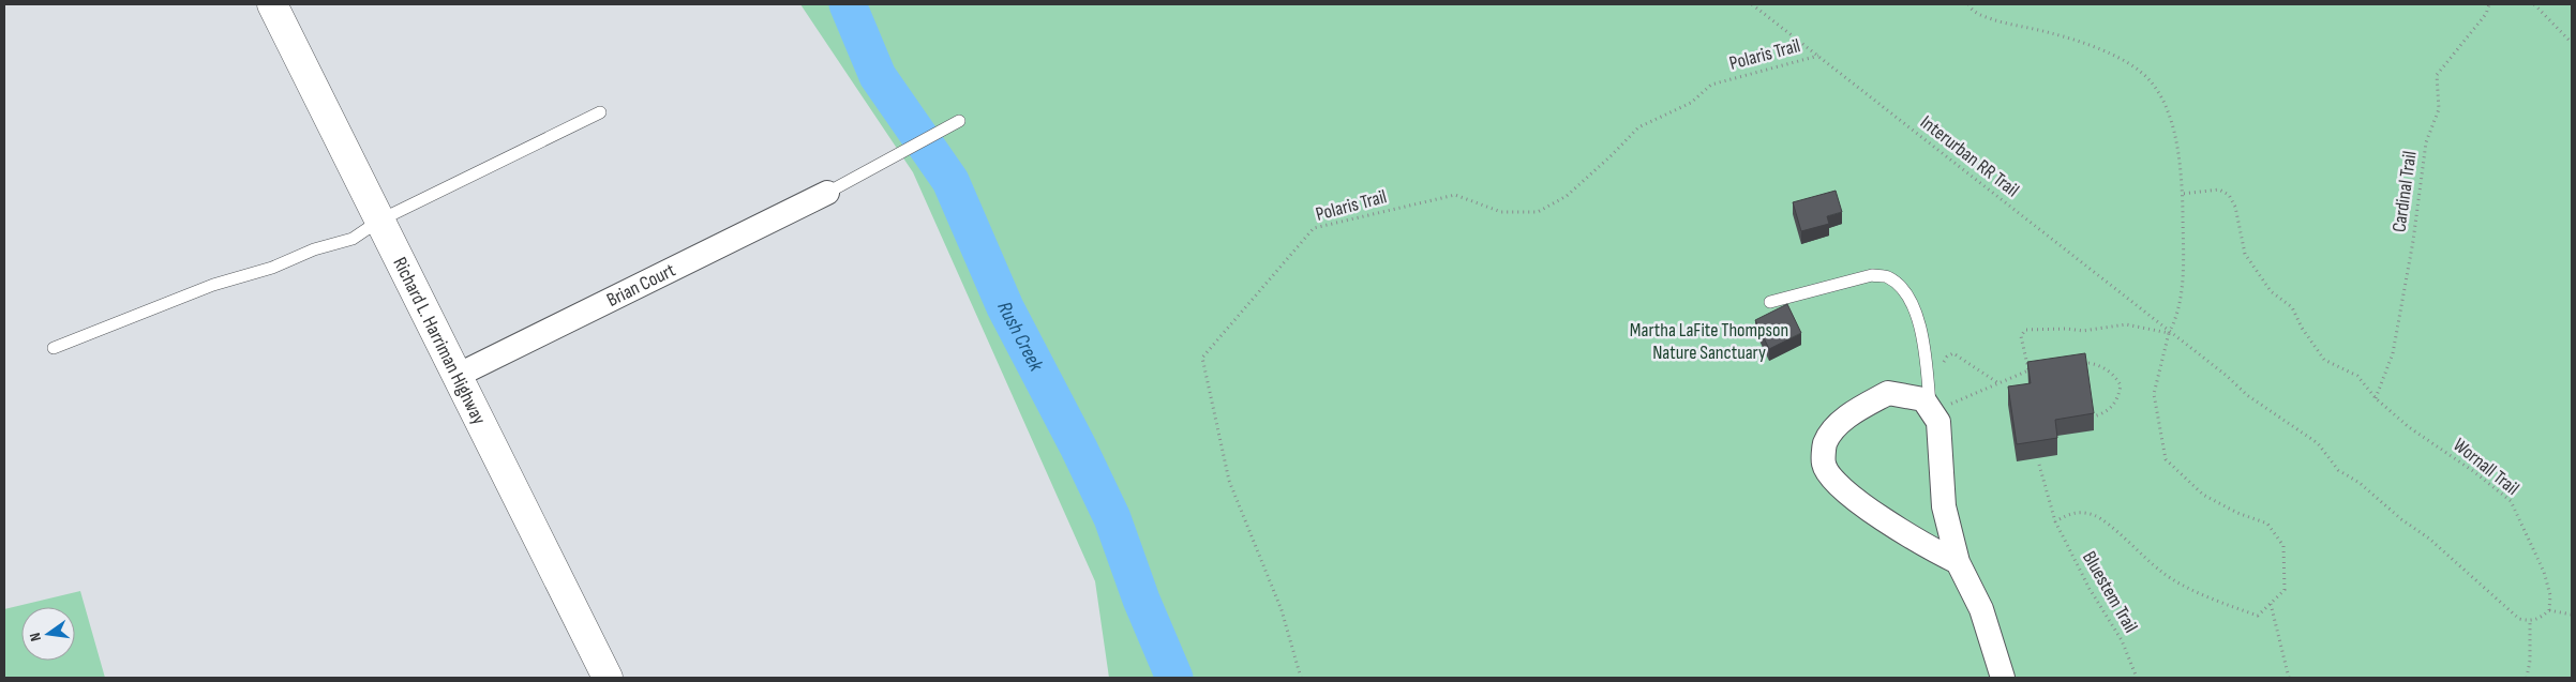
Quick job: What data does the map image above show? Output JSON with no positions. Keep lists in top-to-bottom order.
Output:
{
  "streets": {
    "street": ["Brian Court", "Richard L. Harriman Highway"],
    "path": [
      "Polaris Trail",
      "Interurban RR Trail",
      "Cardinal Trail",
      "Wornall Trail",
      "Bluestem Trail"
    ]
  },
  "crossings": [
    ["Polaris Trail", "Interurban RR Trail"],
    ["Cardinal Trail", "Wornall Trail"],
    ["Brian Court", "Richard L. Harriman Highway"]
  ],
  "water": ["Rush Creek"],
  "parks": ["Martha LaFite Thompson Nature Sanctuary"],
  "north": "left"
}
